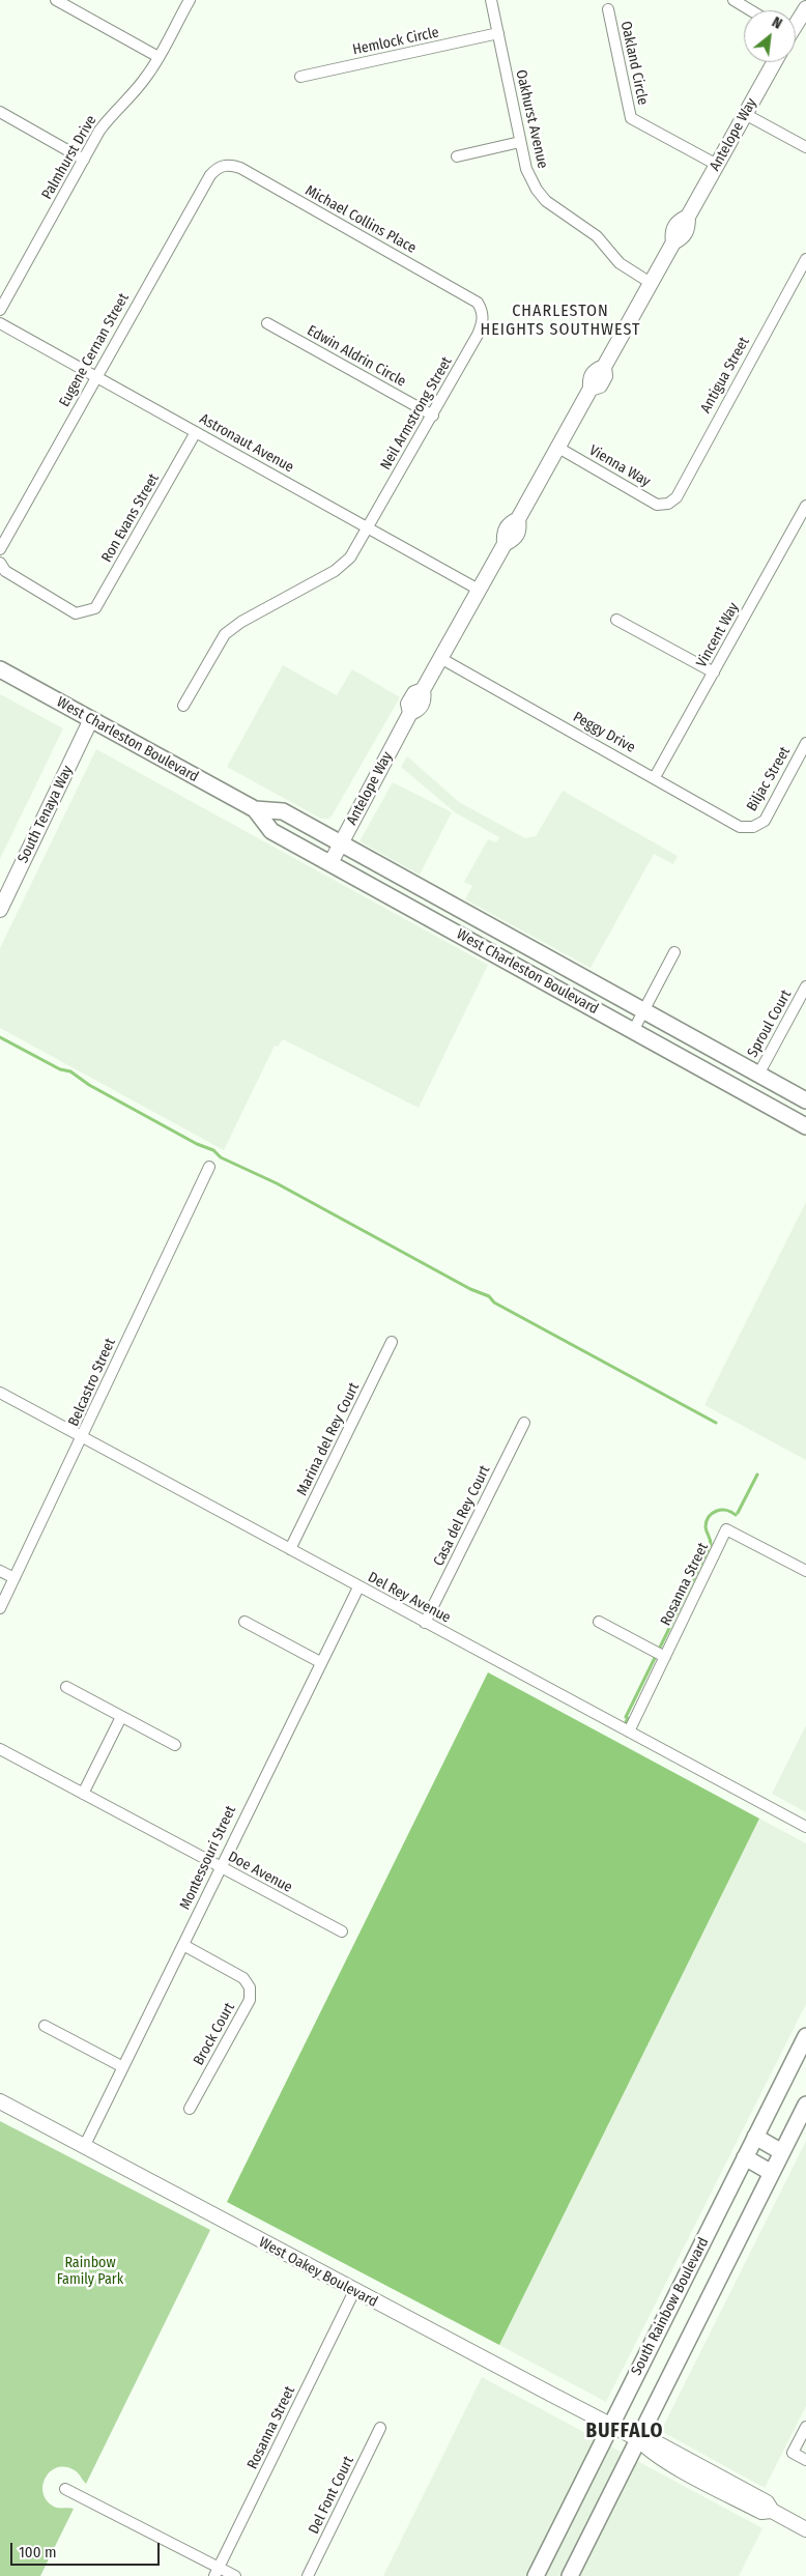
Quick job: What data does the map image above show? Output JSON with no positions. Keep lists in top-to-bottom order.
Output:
{
  "streets": {
    "main road": ["West Charleston Boulevard", "South Rainbow Boulevard"],
    "street": [
      "Hemlock Circle",
      "Oakland Circle",
      "Oakhurst Avenue",
      "Antelope Way",
      "Palmhurst Drive",
      "Michael Collins Place",
      "Eugene Cernan Street",
      "Edwin Aldrin Circle",
      "Antigua Street",
      "Neil Armstrong Street",
      "Astronaut Avenue",
      "Vienna Way",
      "Ron Evans Street",
      "Vincent Way",
      "Peggy Drive",
      "Biljac Street",
      "South Tenaya Way",
      "Sproul Court",
      "Belcastro Street",
      "Marina del Rey Court",
      "Casa del Rey Court",
      "Rosanna Street",
      "Del Rey Avenue",
      "Montessouri Street",
      "Doe Avenue",
      "Brock Court",
      "West Oakey Boulevard",
      "Del Font Court"
    ]
  },
  "crossings": [
    ["Hemlock Circle", "Oakhurst Avenue"],
    ["Oakland Circle", "Antelope Way"],
    ["Oakhurst Avenue", "Antelope Way"],
    ["Antelope Way", "Astronaut Avenue"],
    ["Antelope Way", "Vienna Way"],
    ["Antelope Way", "Peggy Drive"],
    ["Antelope Way", "West Charleston Boulevard"],
    ["Michael Collins Place", "Eugene Cernan Street"],
    ["Michael Collins Place", "Neil Armstrong Street"],
    ["Eugene Cernan Street", "Astronaut Avenue"],
    ["Edwin Aldrin Circle", "Neil Armstrong Street"],
    ["Antigua Street", "Vienna Way"],
    ["Neil Armstrong Street", "Astronaut Avenue"],
    ["Astronaut Avenue", "Ron Evans Street"],
    ["Vincent Way", "Peggy Drive"],
    ["Peggy Drive", "Biljac Street"],
    ["West Charleston Boulevard", "South Tenaya Way"],
    ["West Charleston Boulevard", "Sproul Court"],
    ["Belcastro Street", "Del Rey Avenue"],
    ["Marina del Rey Court", "Del Rey Avenue"],
    ["Casa del Rey Court", "Del Rey Avenue"],
    ["Rosanna Street", "Del Rey Avenue"],
    ["Rosanna Street", "West Oakey Boulevard"],
    ["Del Rey Avenue", "Montessouri Street"],
    ["Montessouri Street", "Doe Avenue"],
    ["Montessouri Street", "Brock Court"],
    ["Montessouri Street", "West Oakey Boulevard"],
    ["West Oakey Boulevard", "South Rainbow Boulevard"]
  ],
  "districts": ["CHARLESTON HEIGHTS SOUTHWEST", "BUFFALO"],
  "parks": ["Rainbow Family Park"],
  "scale_bar": "100 m",
  "north": "top right"
}
